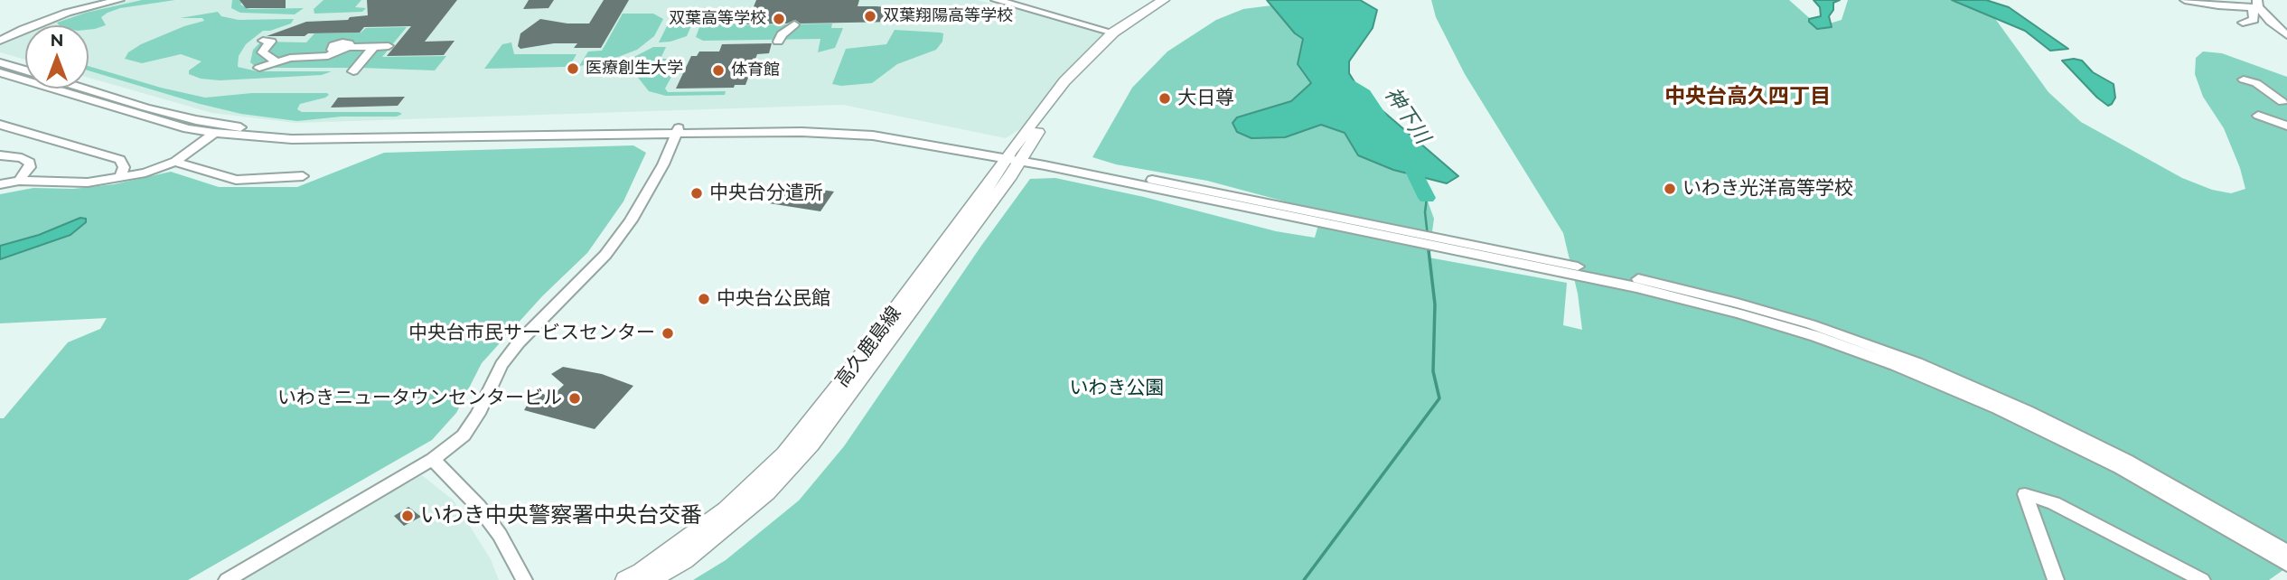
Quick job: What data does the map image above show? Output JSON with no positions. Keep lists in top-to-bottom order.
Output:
{
  "streets": {
    "main road": ["高久鹿島線"]
  },
  "districts": ["中央台高久四丁目"],
  "water": ["神下川"],
  "parks": ["いわき公園"],
  "places": [
    "双葉翔陽高等学校",
    "双葉高等学校",
    "医療創生大学",
    "体育館",
    "大日尊",
    "いわき光洋高等学校",
    "中央台分遣所",
    "中央台公民館",
    "中央台市民サービスセンター",
    "いわきニュータウンセンタービル",
    "いわき中央警察署中央台交番"
  ],
  "north": "top"
}
